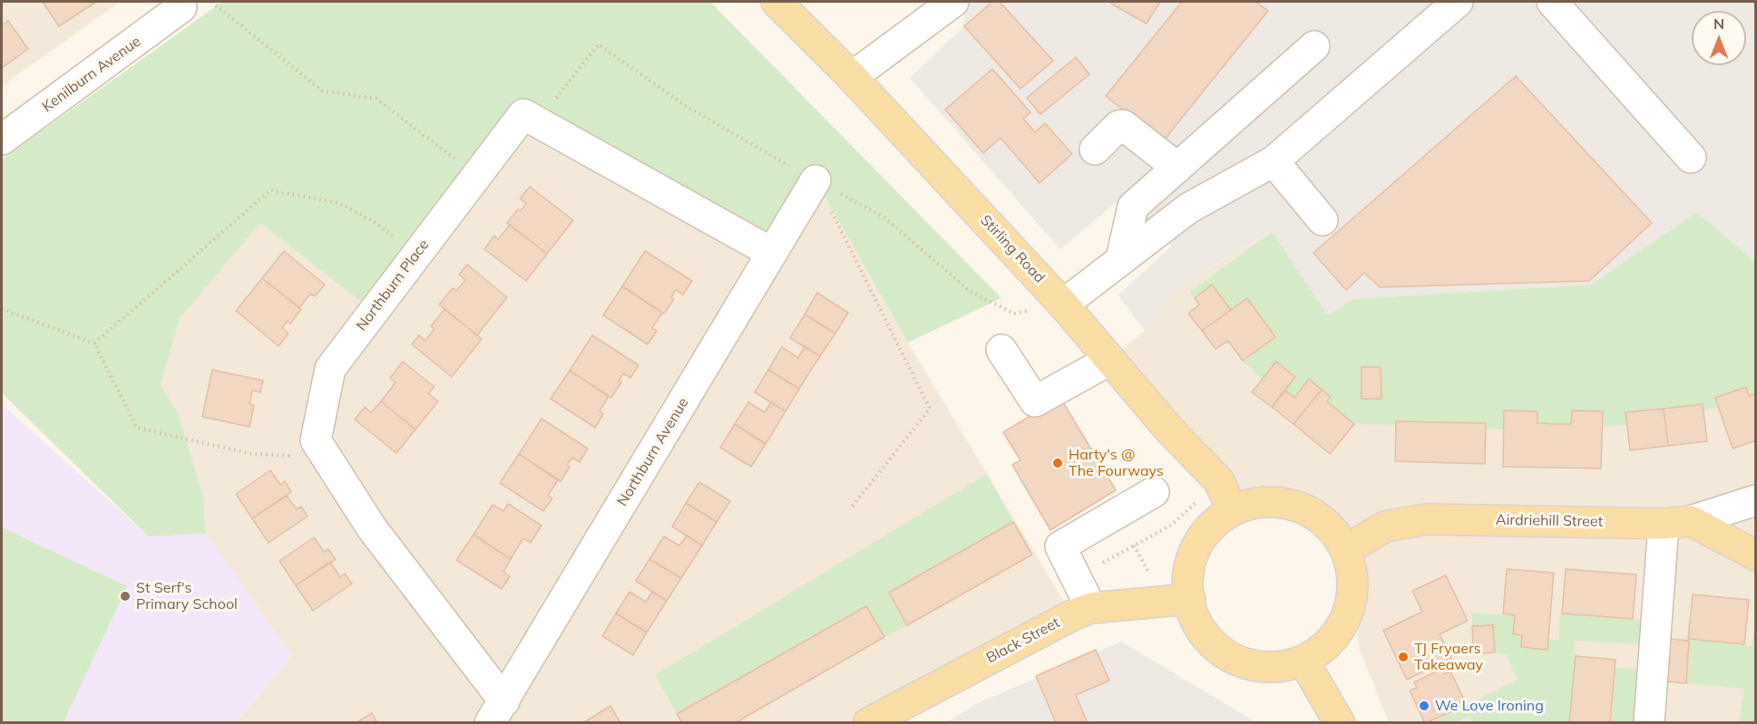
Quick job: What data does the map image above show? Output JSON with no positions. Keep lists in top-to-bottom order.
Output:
{
  "streets": {
    "main road": ["Stirling Road", "Airdriehill Street", "Black Street"],
    "street": ["Kenilburn Avenue", "Northburn Place", "Northburn Avenue"]
  },
  "crossings": [
    ["Stirling Road", "Airdriehill Street"],
    ["Stirling Road", "Black Street"],
    ["Airdriehill Street", "Black Street"]
  ],
  "places": [
    "Harty's @ The Fourways",
    "St Serf's Primary School",
    "TJ Fryaers Takeaway",
    "We Love Ironing"
  ],
  "north": "top"
}
